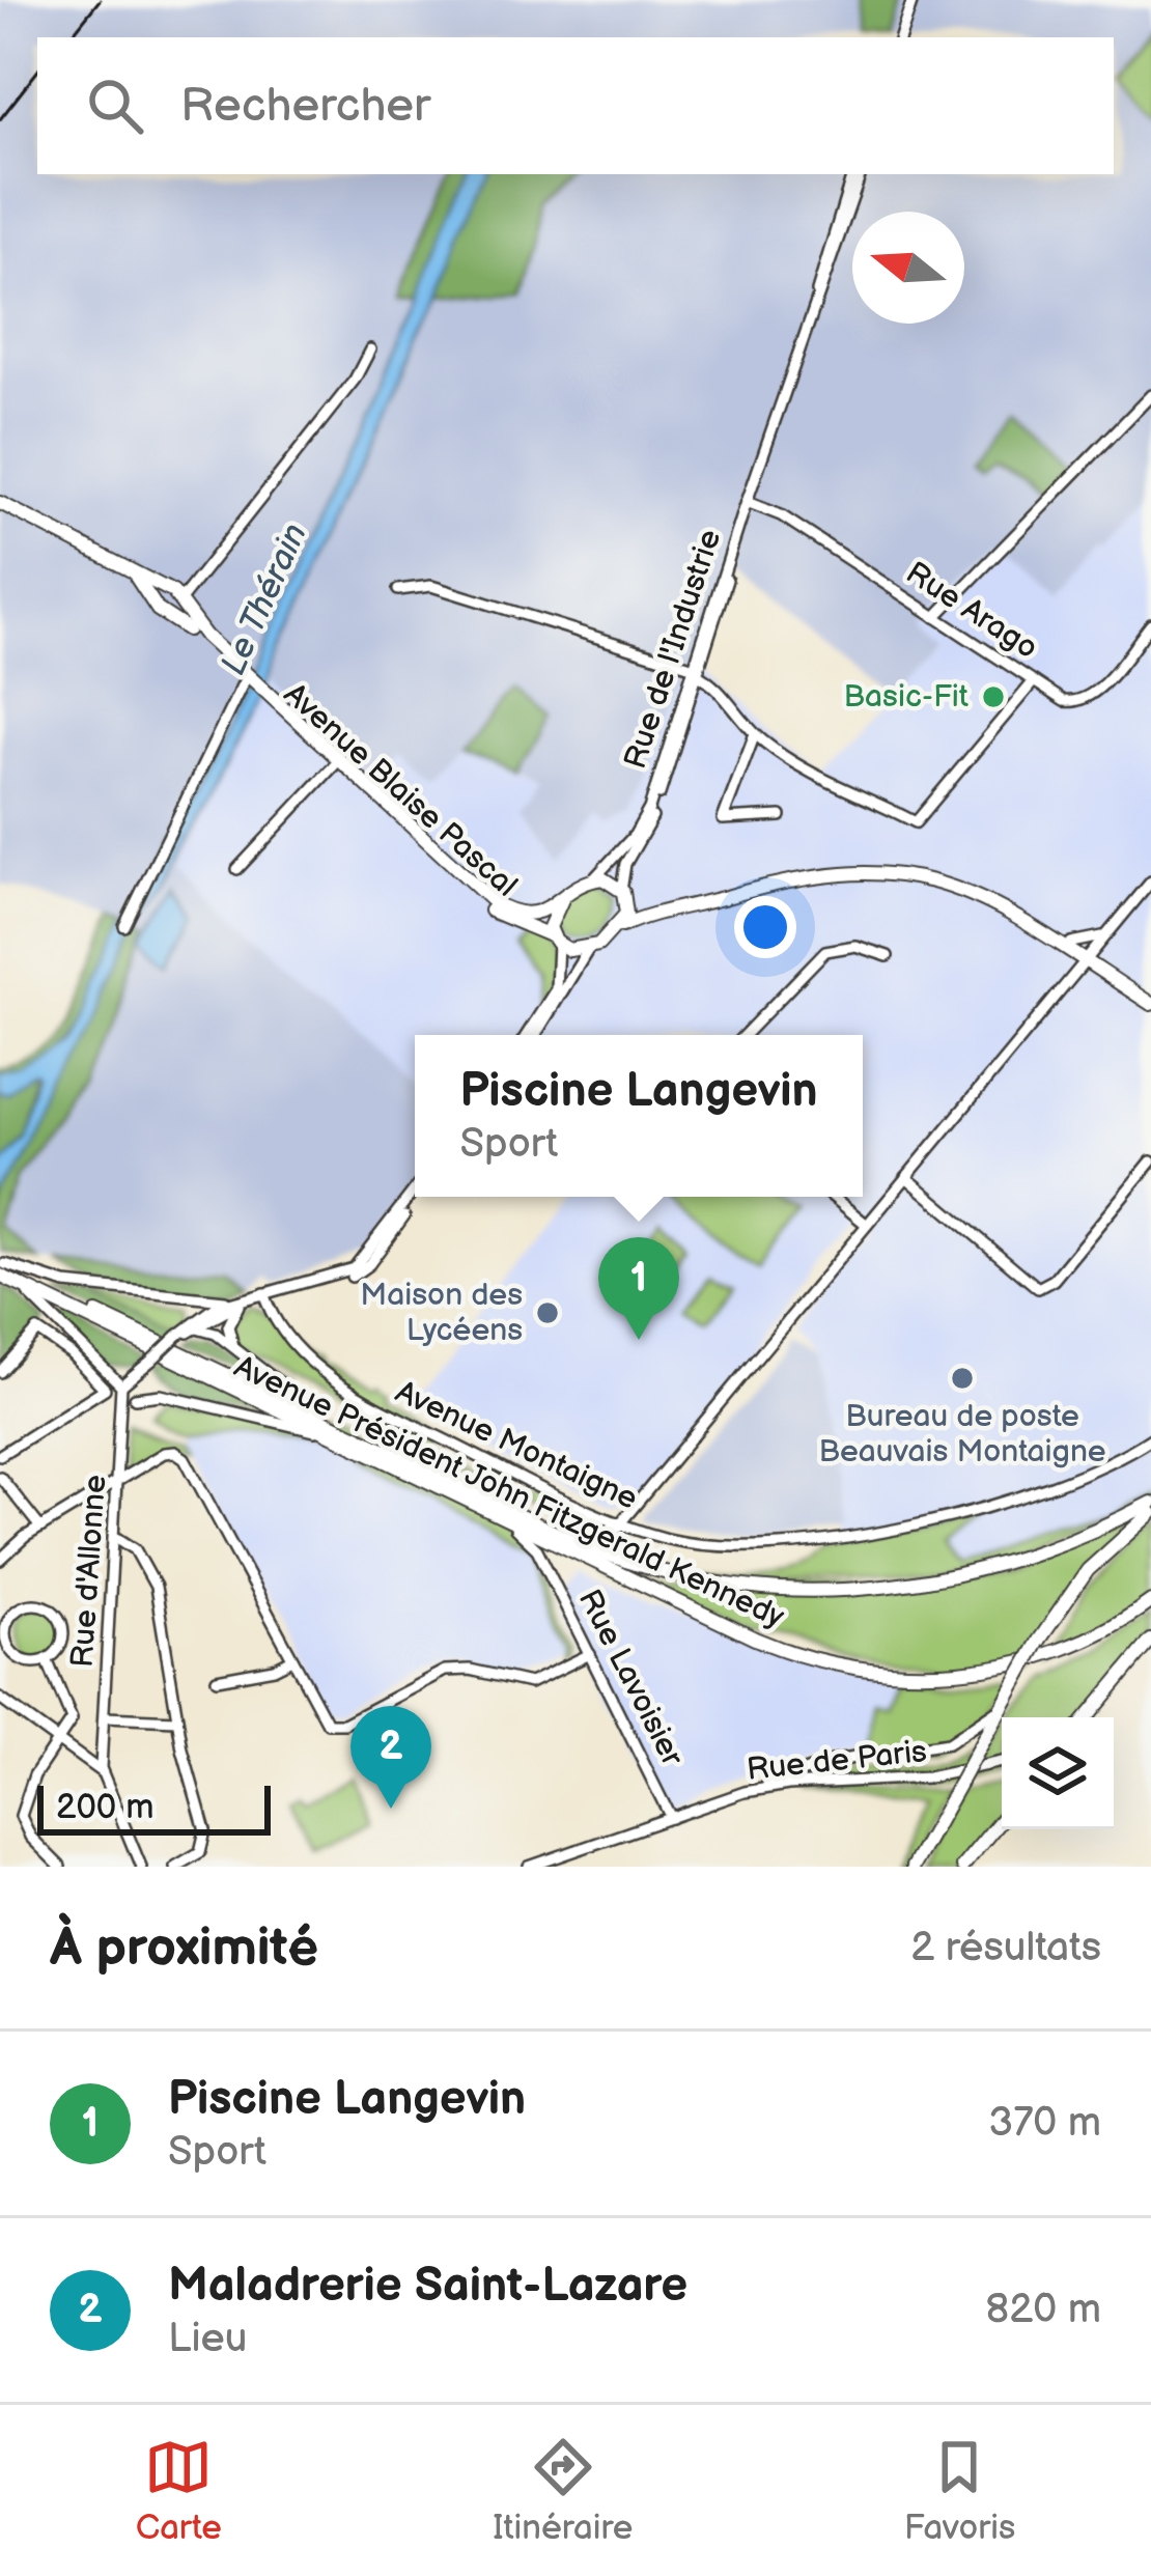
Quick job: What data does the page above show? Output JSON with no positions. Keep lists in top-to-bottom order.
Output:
{
  "streets": {
    "main road": ["Avenue Blaise Pascal", "Avenue Président John Fitzgerald Kennedy"],
    "street": [
      "Rue Arago",
      "Rue de l'Industrie",
      "Avenue Montaigne",
      "Rue d'Allonne",
      "Rue Lavoisier",
      "Rue de Paris"
    ]
  },
  "crossings": [
    ["Rue Arago", "Rue de l'Industrie"],
    ["Rue de l'Industrie", "Avenue Blaise Pascal"],
    ["Avenue Président John Fitzgerald Kennedy", "Rue Lavoisier"],
    ["Rue Lavoisier", "Rue de Paris"]
  ],
  "water": ["Le Thérain"],
  "places": ["Basic-Fit", "Maison des Lycéens", "Bureau de poste Beauvais Montaigne"],
  "scale_bar": "200 m",
  "north": "left",
  "page": {
    "search": "Rechercher",
    "popup": ["Piscine Langevin", "Sport"],
    "pins": ["1", "2"],
    "scale": "200 m",
    "heading": ["À proximité", "2 résultats"],
    "list": [
      {
        "mark": "1",
        "name": "Piscine Langevin",
        "note": "Sport",
        "value": "370 m"
      },
      {
        "mark": "2",
        "name": "Maladrerie Saint-Lazare",
        "note": "Lieu",
        "value": "820 m"
      }
    ],
    "nav": ["Carte", "Itinéraire", "Favoris"]
  }
}
